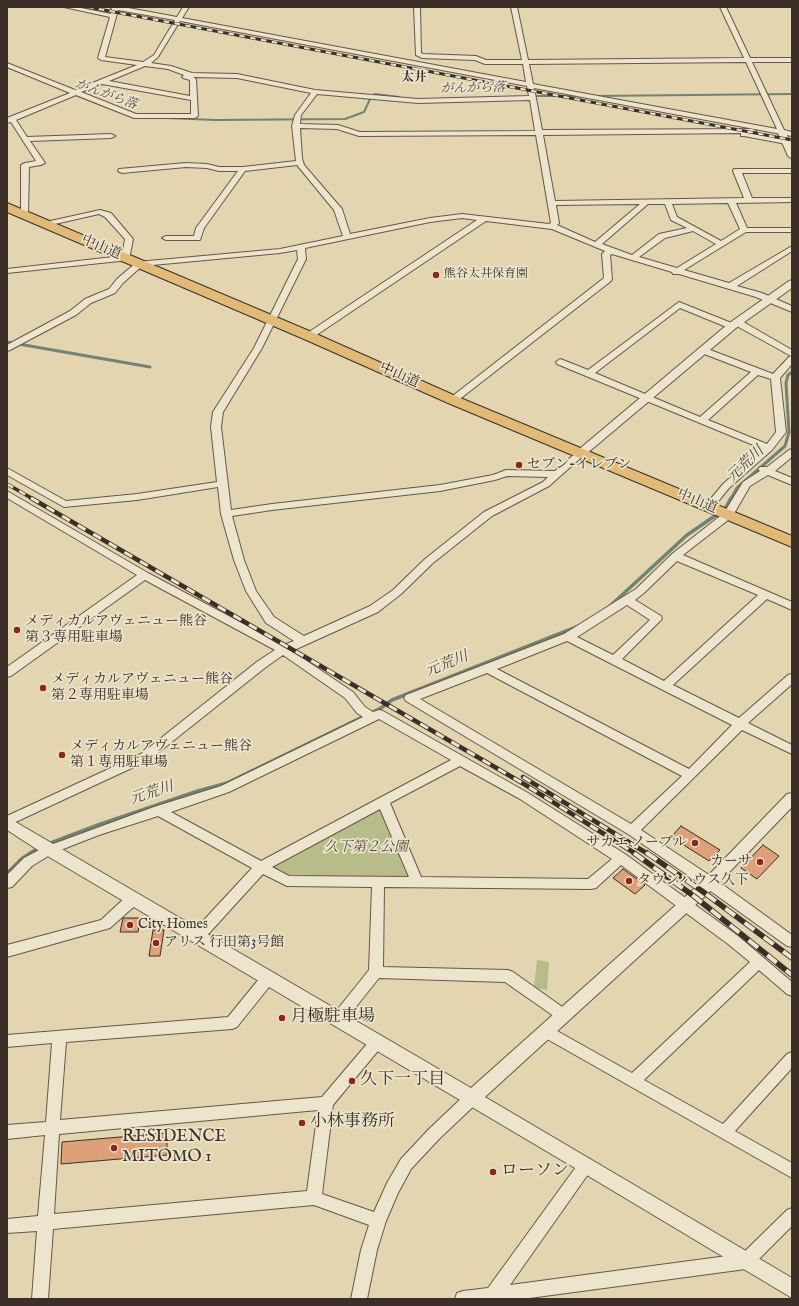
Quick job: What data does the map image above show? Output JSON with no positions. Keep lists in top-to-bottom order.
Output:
{
  "streets": {
    "highway": ["中山道"]
  },
  "districts": ["太井"],
  "water": ["がんがら落", "元荒川"],
  "parks": ["久下第２公園"],
  "places": [
    "熊谷太井保育園",
    "セブン-イレブン",
    "メディカルアヴェニュー熊谷 第３専用駐車場",
    "メディカルアヴェニュー熊谷 第２専用駐車場",
    "メディカルアヴェニュー熊谷 第１専用駐車場",
    "サカエ ノーブル",
    "カーサ",
    "タウンハウス久下",
    "City Homes",
    "アリス 行田第3号館",
    "月極駐車場",
    "久下一丁目",
    "小林事務所",
    "RESIDENCE MITOMO 1",
    "ローソン"
  ]
}
